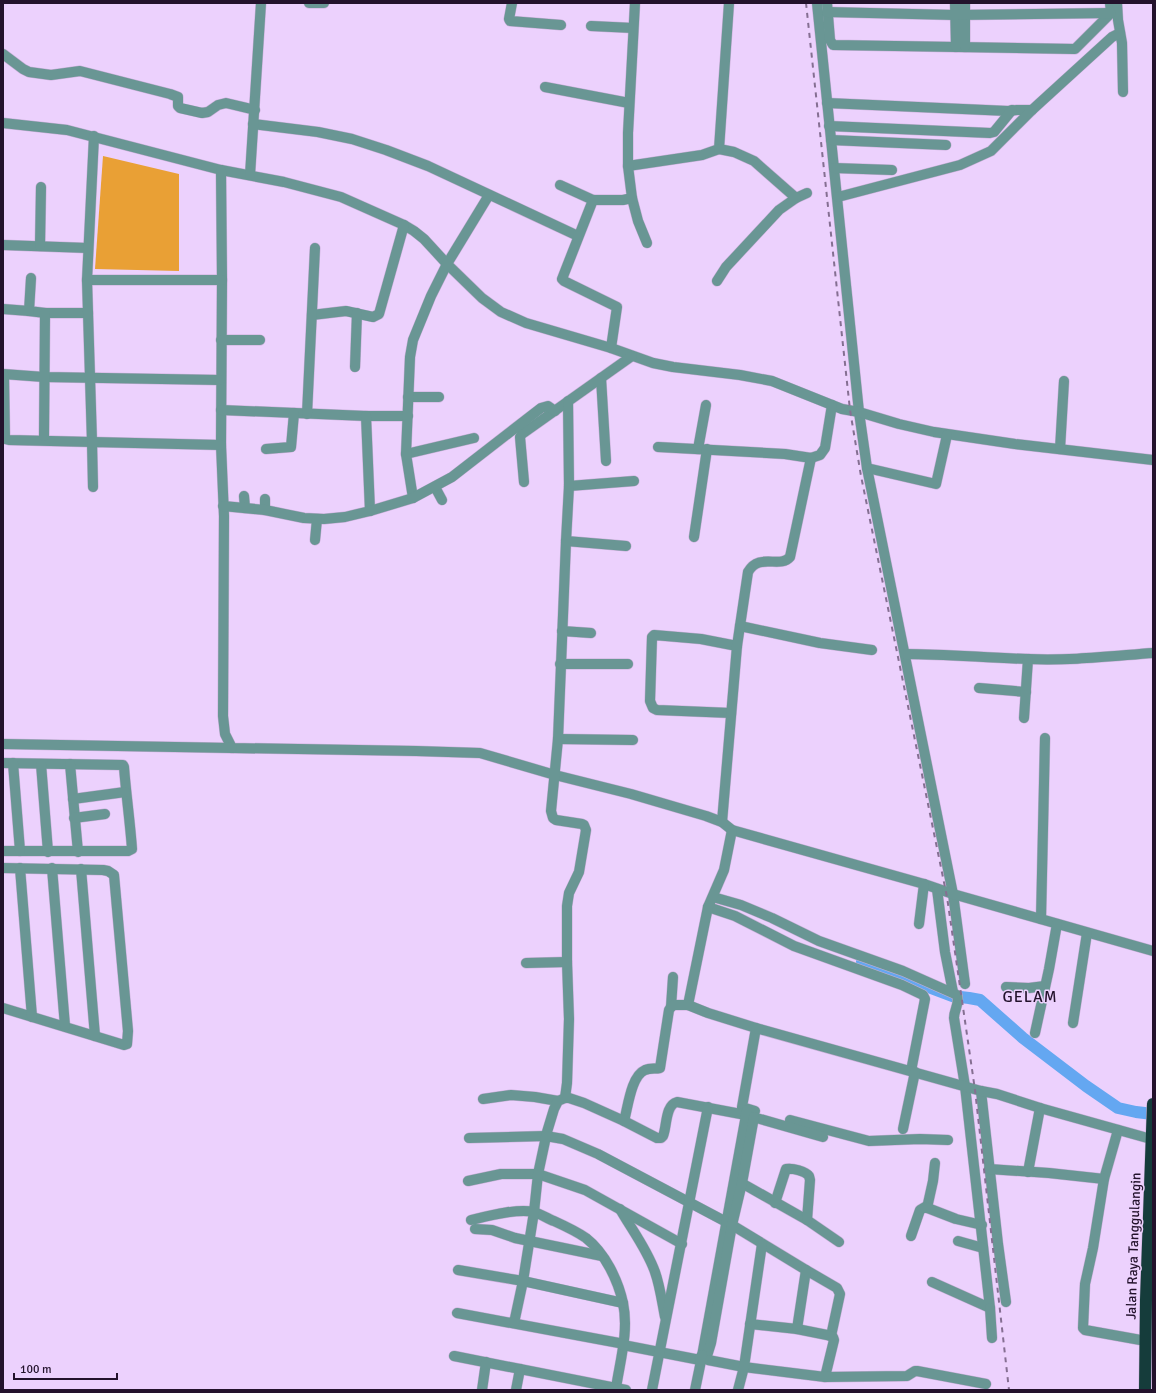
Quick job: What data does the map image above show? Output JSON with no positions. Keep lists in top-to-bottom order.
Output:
{
  "streets": {
    "highway": ["Jalan Raya Tanggulangin"]
  },
  "districts": ["GELAM"],
  "scale_bar": "100 m"
}
